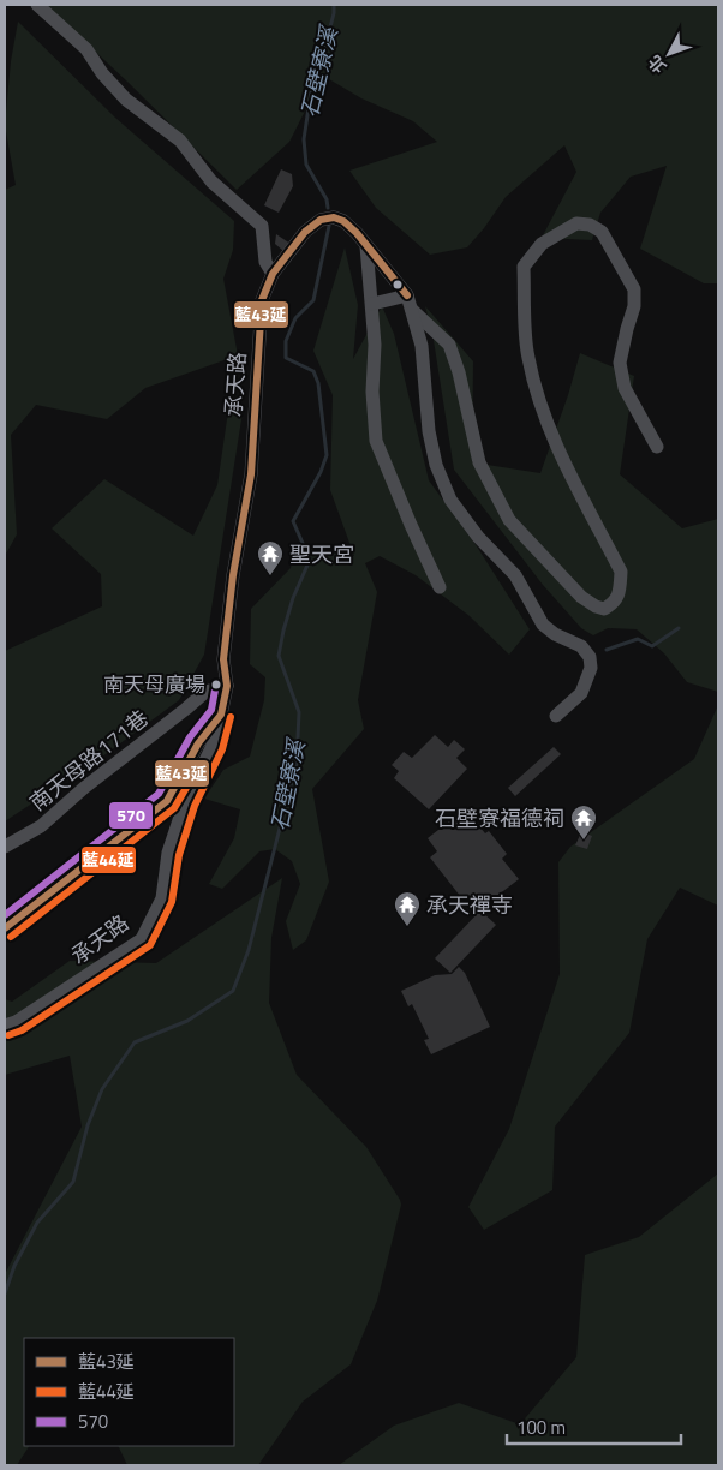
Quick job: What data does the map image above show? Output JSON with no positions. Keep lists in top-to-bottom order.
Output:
{
  "streets": {
    "street": ["承天路", "南天母路171巷"]
  },
  "crossings": [
    ["承天路", "南天母路171巷"]
  ],
  "water": ["石壁寮溪"],
  "places": {
    "temple": ["聖天宮", "石壁寮福德祠", "承天禪寺"],
    "other": ["南天母廣場"]
  },
  "lines": ["transit line 藍43延", "transit line 570", "transit line 藍44延"],
  "legend": ["藍43延", "藍44延", "570"],
  "scale_bar": "100 m",
  "north": "bottom left"
}
